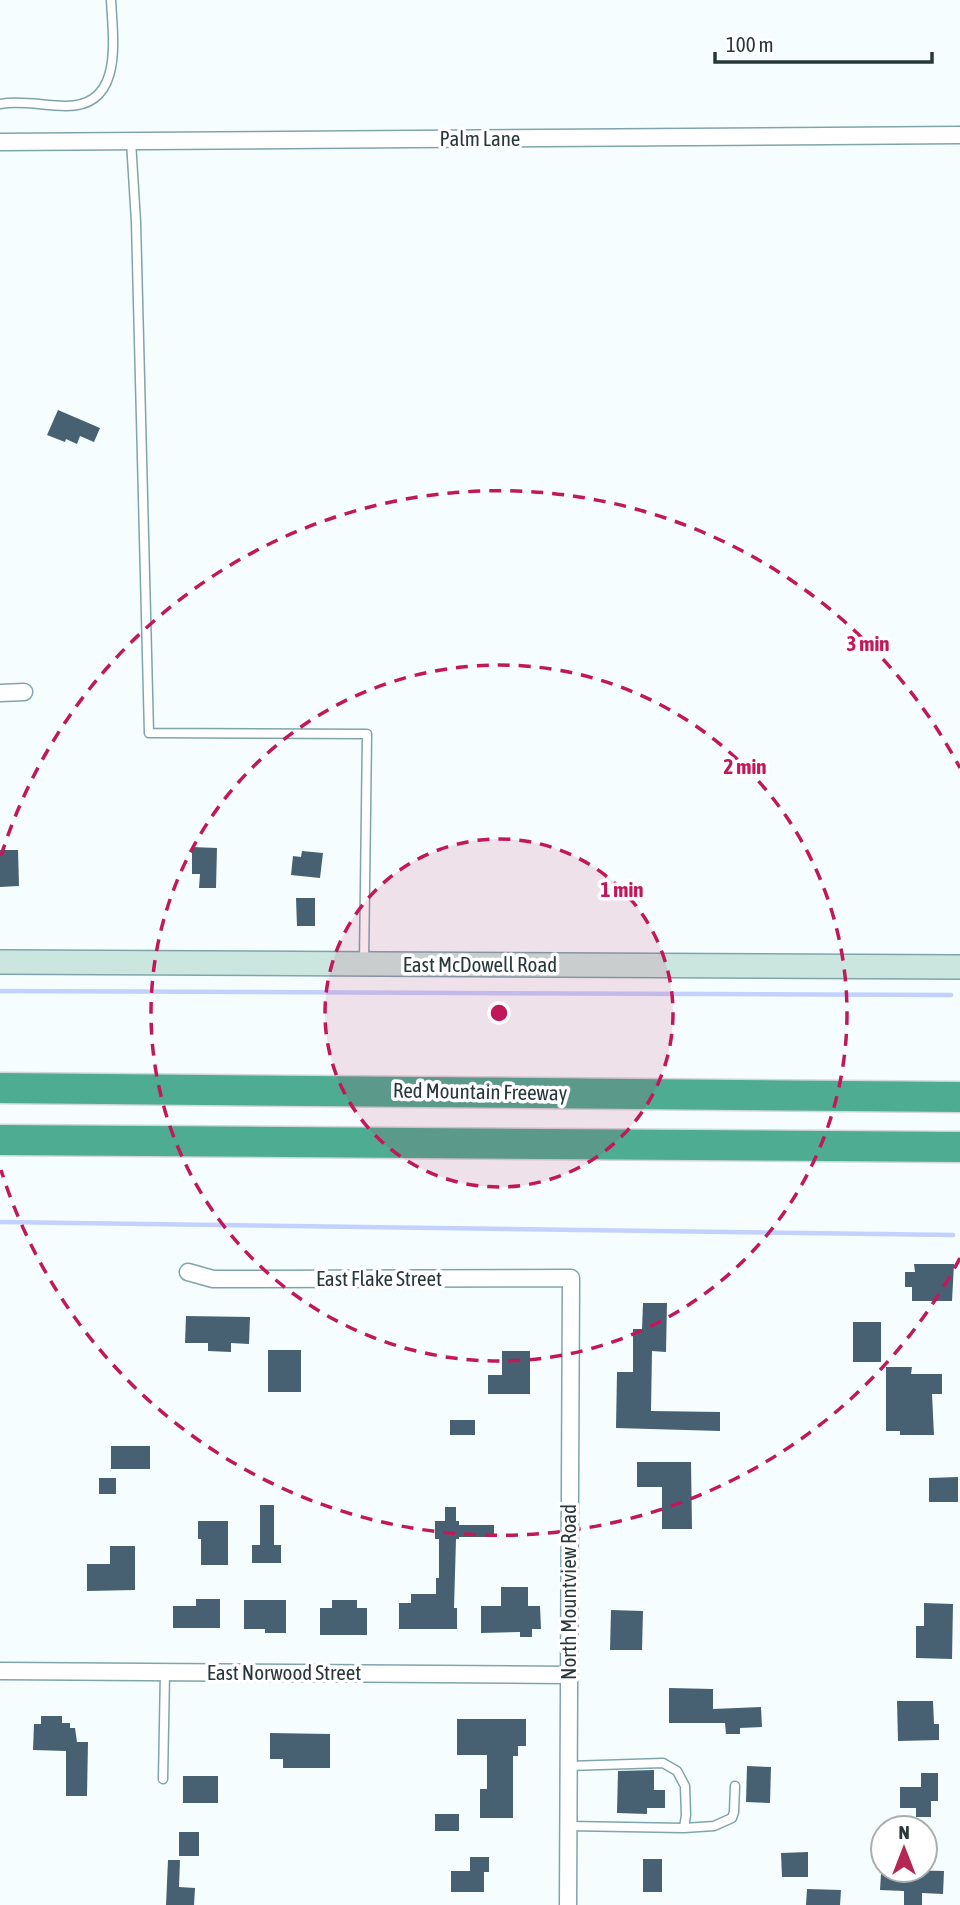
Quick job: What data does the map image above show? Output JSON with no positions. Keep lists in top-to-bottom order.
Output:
{
  "streets": {
    "highway": ["Red Mountain Freeway"],
    "street": [
      "Palm Lane",
      "East McDowell Road",
      "East Flake Street",
      "North Mountview Road",
      "East Norwood Street"
    ]
  },
  "crossings": [
    ["East Flake Street", "North Mountview Road"],
    ["North Mountview Road", "East Norwood Street"]
  ],
  "scale_bar": "100 m",
  "north": "top",
  "rings": ["3 min", "2 min", "1 min"]
}
